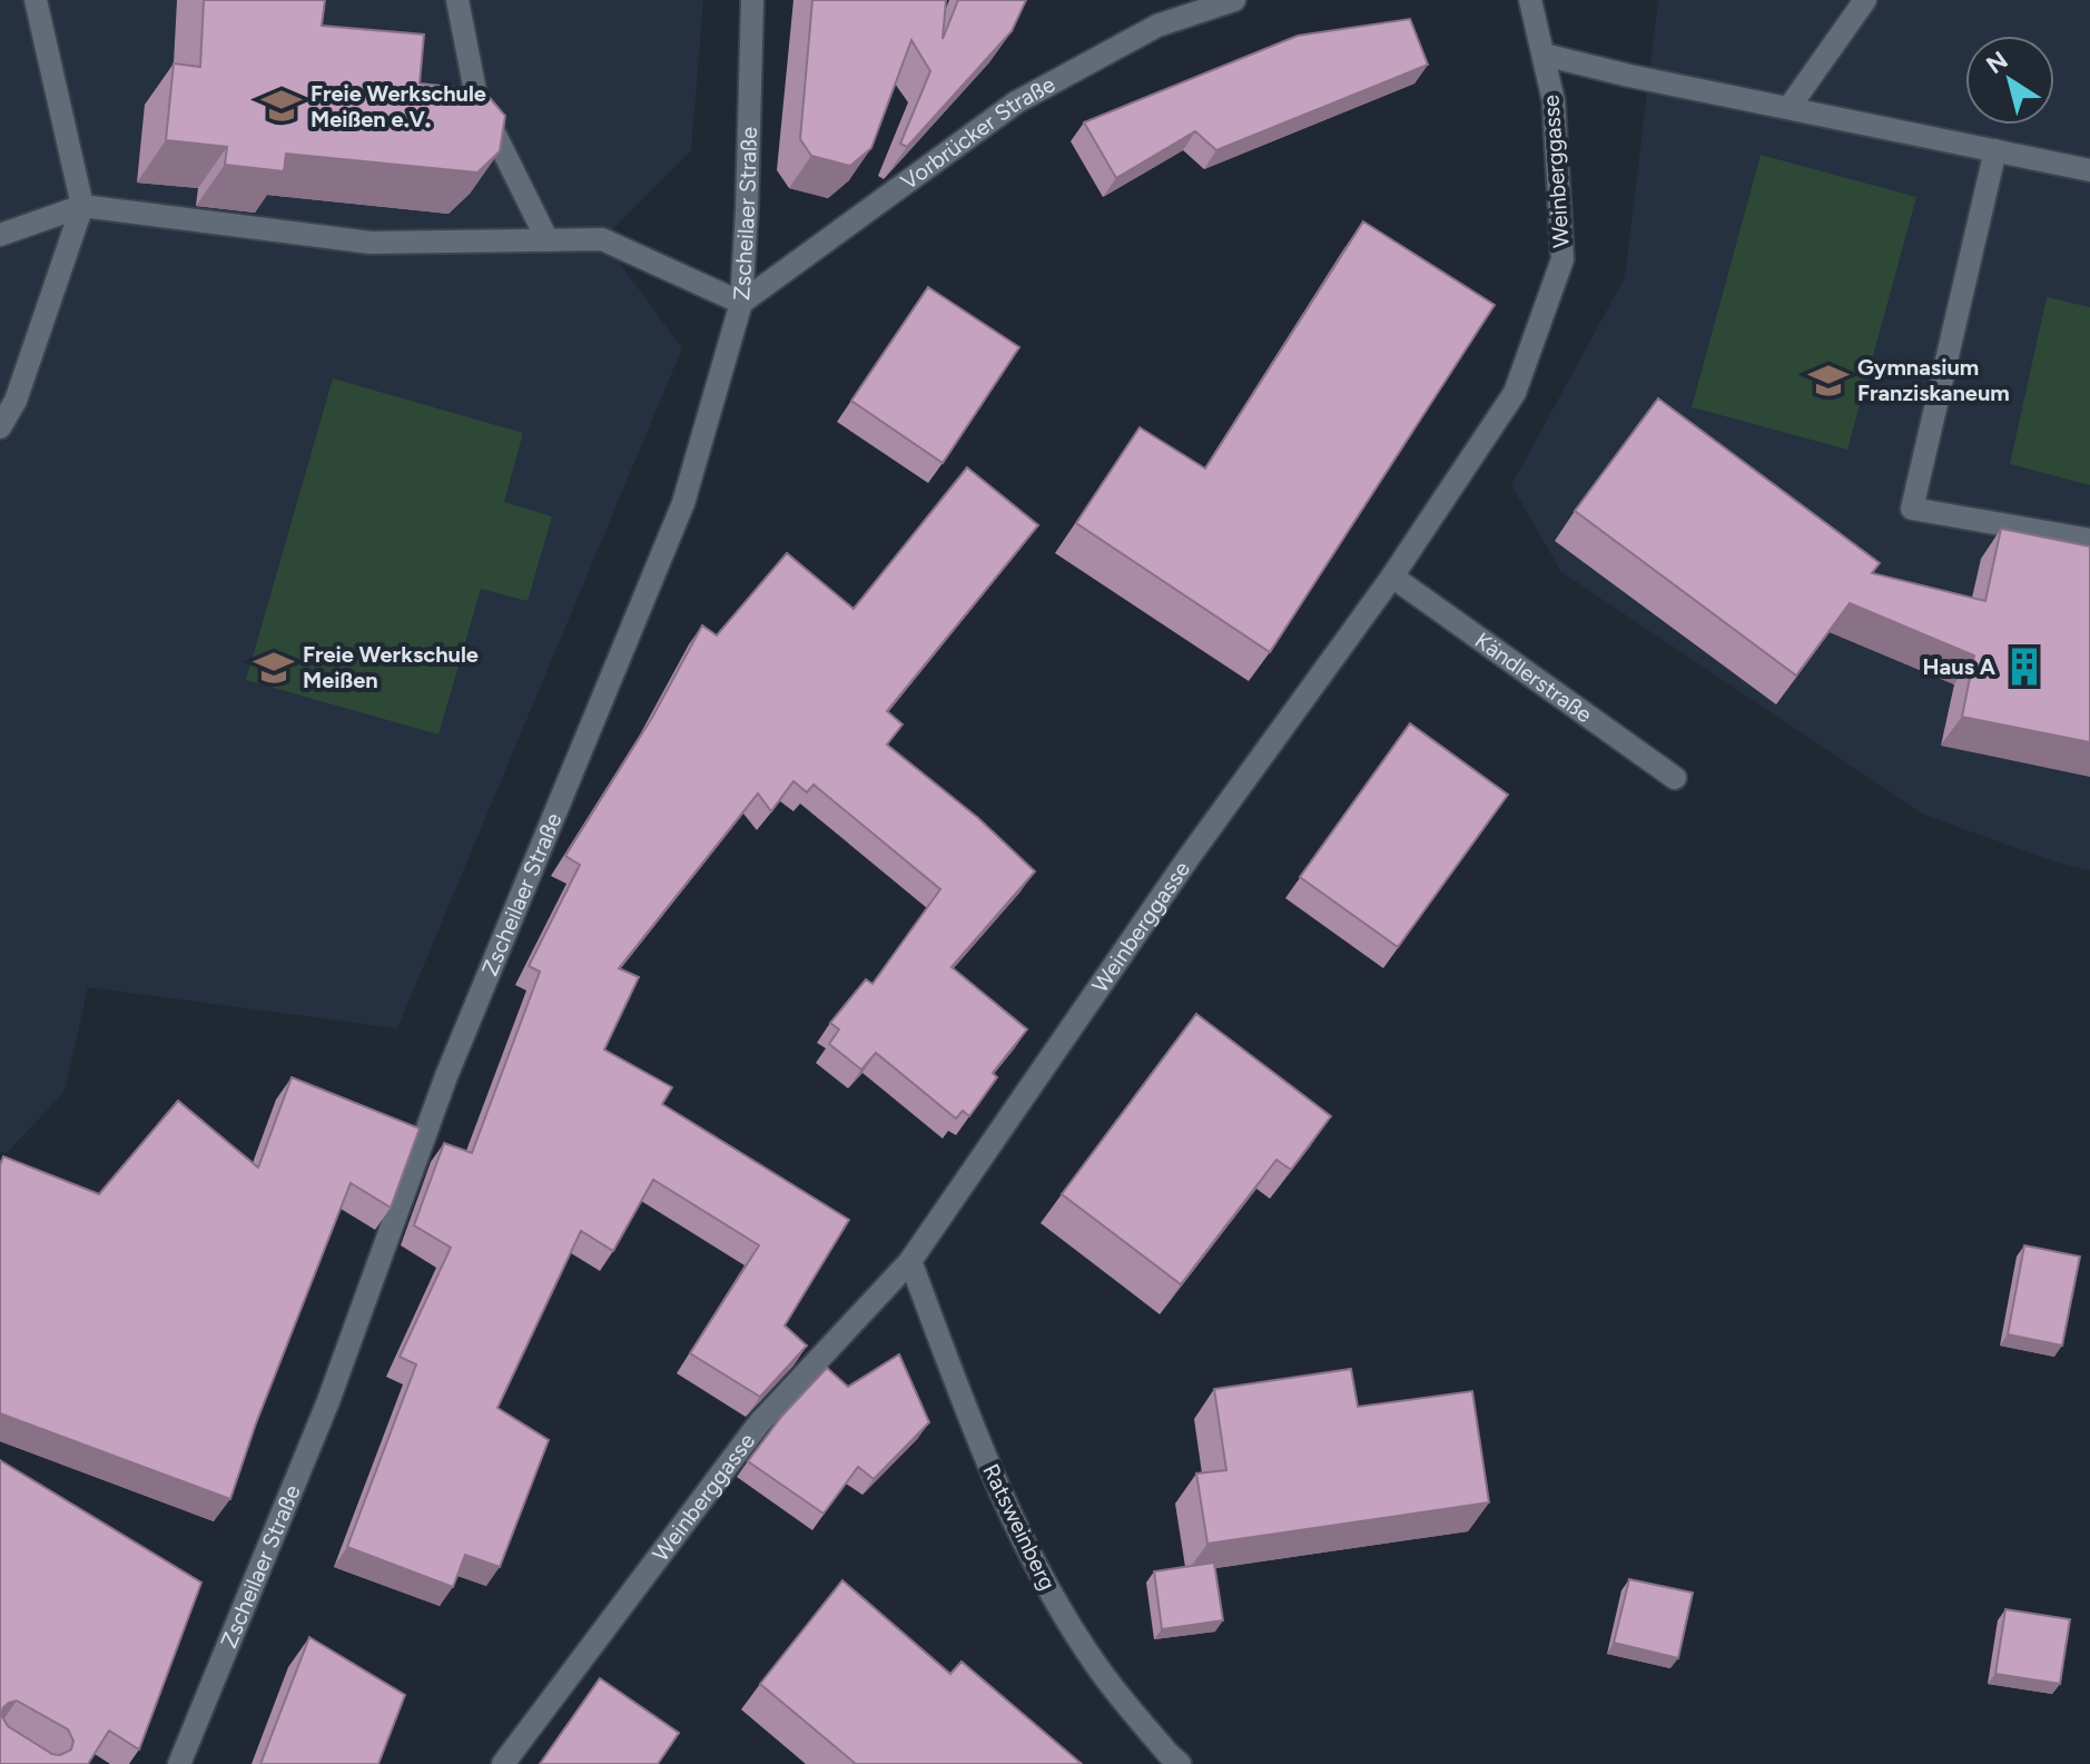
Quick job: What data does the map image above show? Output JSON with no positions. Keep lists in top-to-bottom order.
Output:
{
  "streets": {
    "street": [
      "Vorbrücker Straße",
      "Weinberggasse",
      "Zscheilaer Straße",
      "Kändlerstraße",
      "Ratsweinberg"
    ]
  },
  "crossings": [
    ["Vorbrücker Straße", "Zscheilaer Straße"],
    ["Weinberggasse", "Kändlerstraße"],
    ["Weinberggasse", "Ratsweinberg"]
  ],
  "places": {
    "school or university": ["Freie Werkschule Meißen e.V.", "Gymnasium Franziskaneum", "Freie Werkschule Meißen"],
    "building": ["Haus A"]
  },
  "north": "top left"
}
